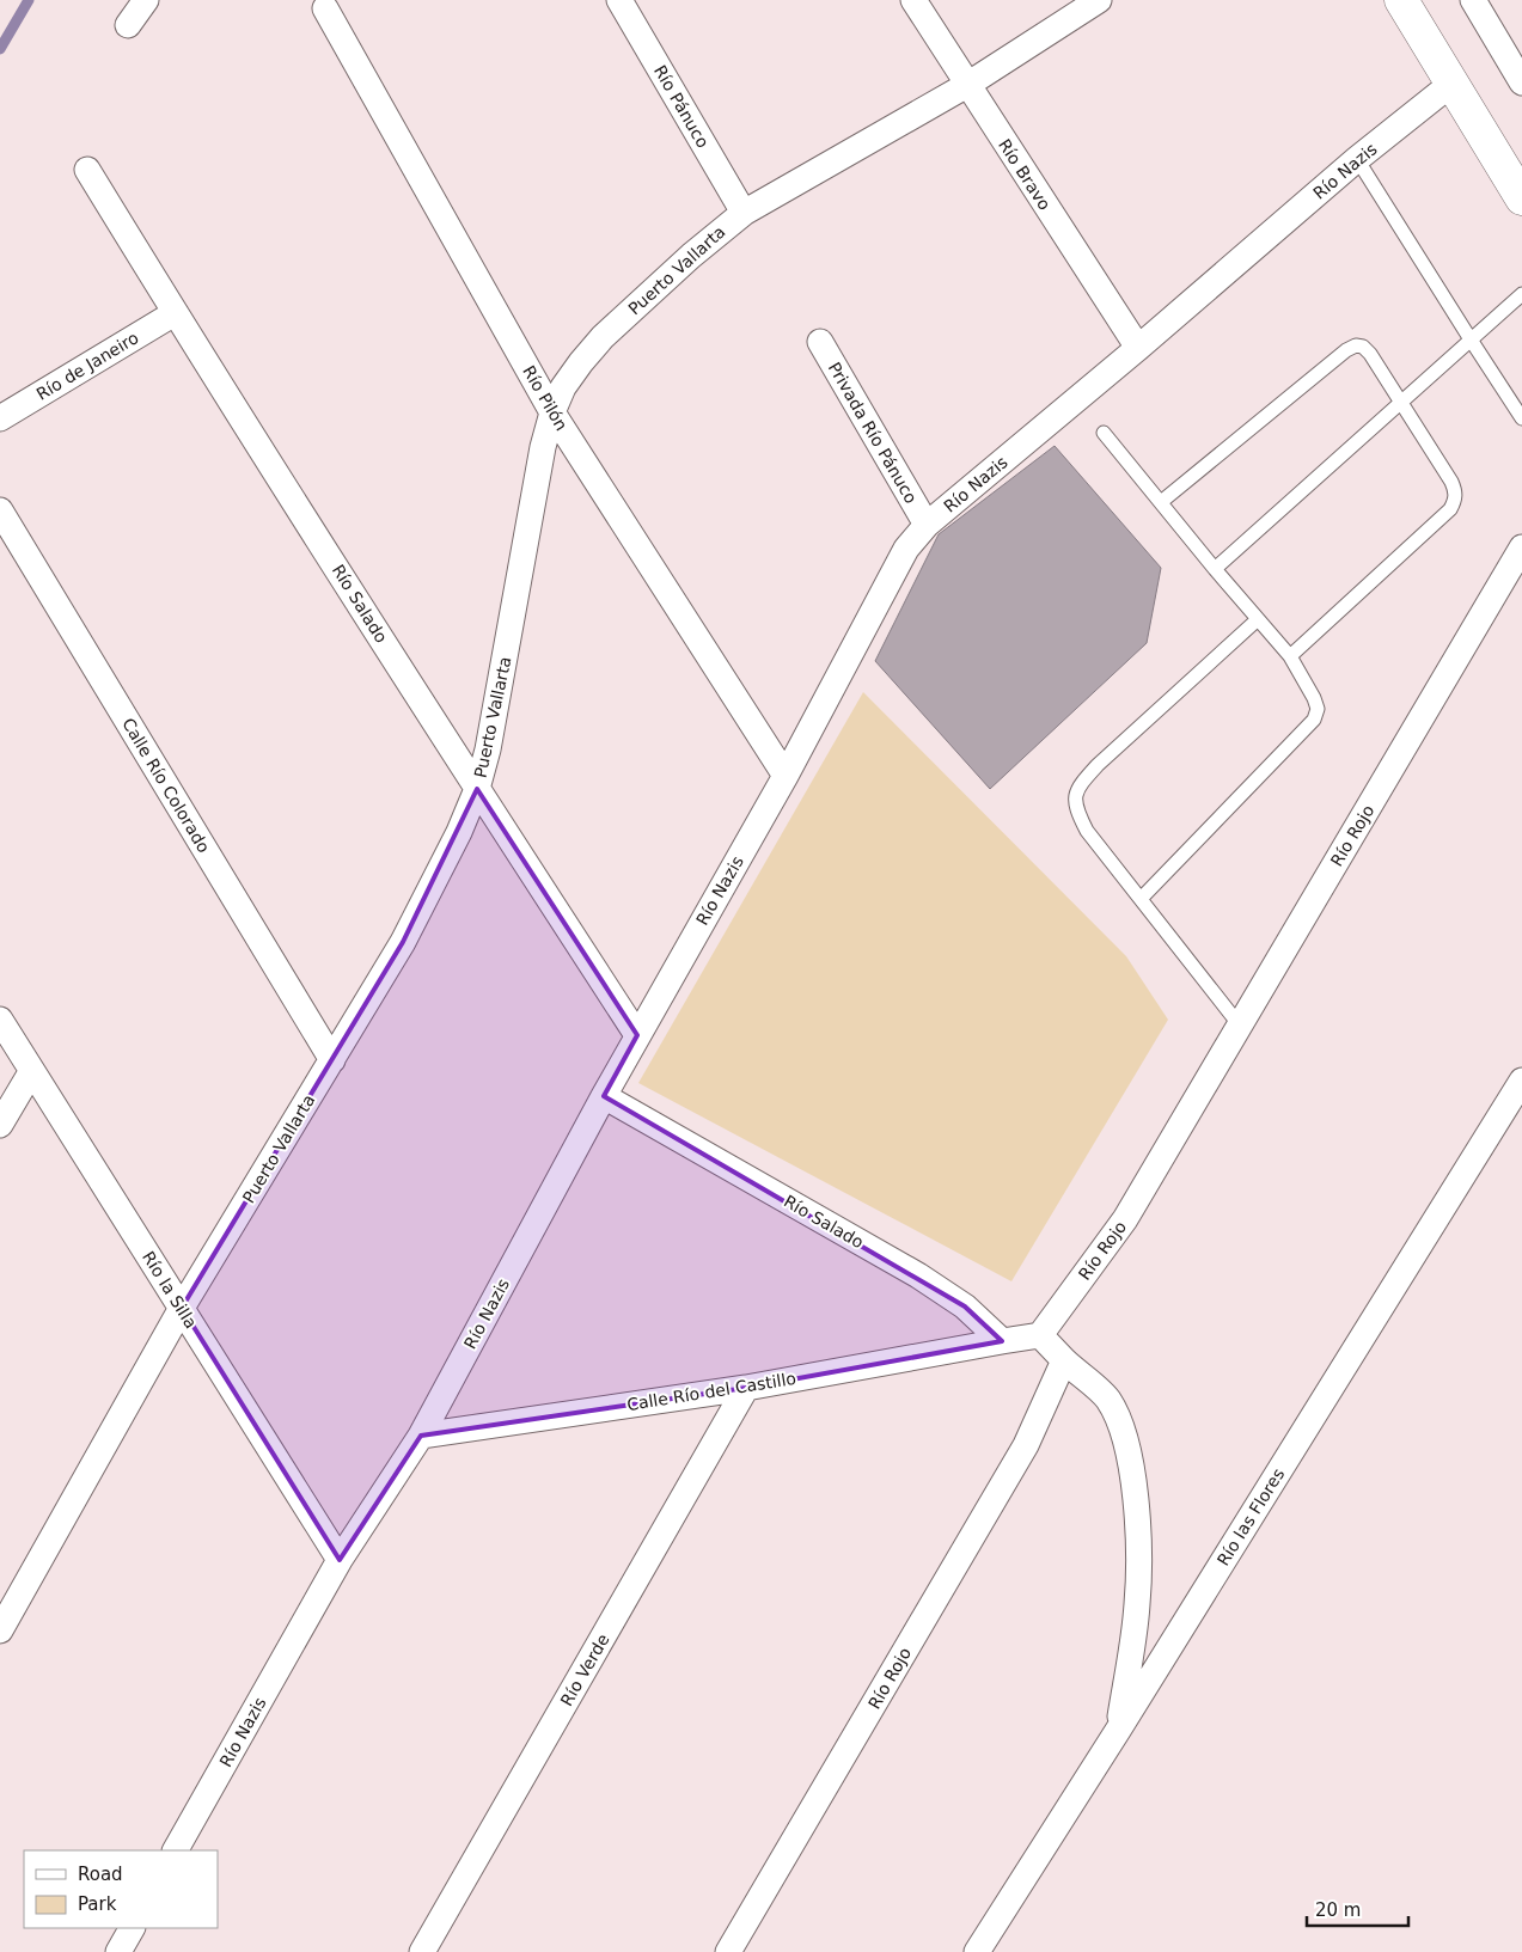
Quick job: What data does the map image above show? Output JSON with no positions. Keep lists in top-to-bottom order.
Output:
{
  "streets": {
    "street": [
      "Río Pánuco",
      "Río Nazis",
      "Río Bravo",
      "Puerto Vallarta",
      "Río de Janeiro",
      "Río Pilón",
      "Privada Río Pánuco",
      "Río Salado",
      "Calle Río Colorado",
      "Río Rojo",
      "Río la Silla",
      "Calle Río del Castillo",
      "Río las Flores",
      "Río Verde"
    ]
  },
  "crossings": [
    ["Río Pánuco", "Puerto Vallarta"],
    ["Río Nazis", "Río Bravo"],
    ["Río Nazis", "Río Pilón"],
    ["Río Nazis", "Privada Río Pánuco"],
    ["Río Nazis", "Río Salado"],
    ["Río Nazis", "Río la Silla"],
    ["Río Nazis", "Calle Río del Castillo"],
    ["Río Bravo", "Puerto Vallarta"],
    ["Puerto Vallarta", "Río Pilón"],
    ["Puerto Vallarta", "Río Salado"],
    ["Puerto Vallarta", "Calle Río Colorado"],
    ["Puerto Vallarta", "Río la Silla"],
    ["Río de Janeiro", "Río Salado"],
    ["Río Salado", "Calle Río del Castillo"],
    ["Calle Río del Castillo", "Río Verde"]
  ],
  "legend": ["Road", "Park"],
  "scale_bar": "20 m"
}
